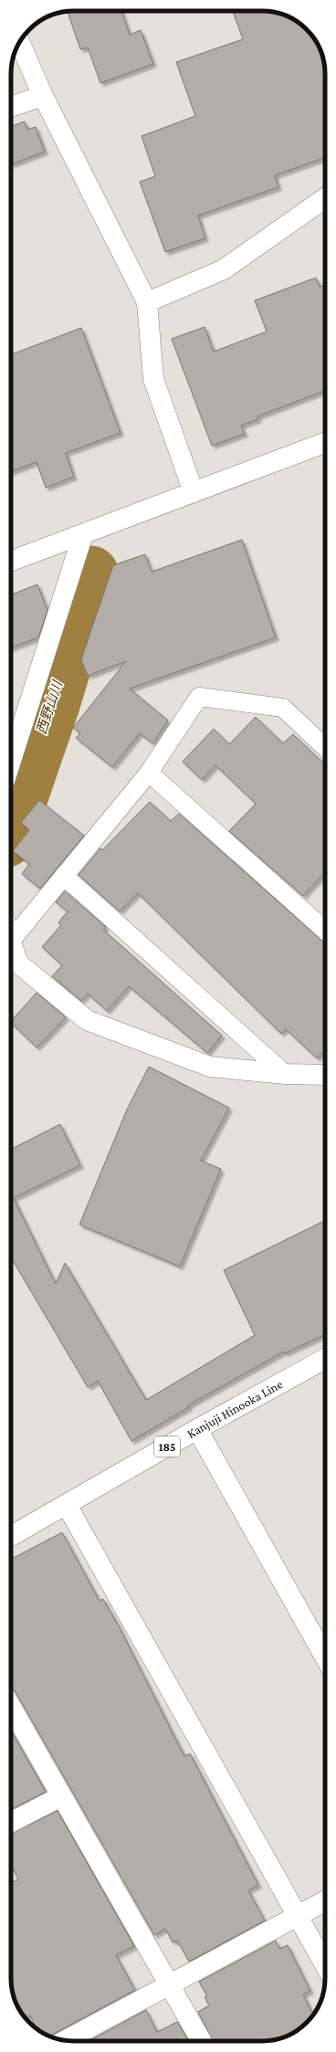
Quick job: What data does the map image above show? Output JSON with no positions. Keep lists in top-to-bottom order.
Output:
{
  "streets": {
    "street": ["Kanjuji Hinooka Line", "185"]
  },
  "water": ["西野山川"]
}
